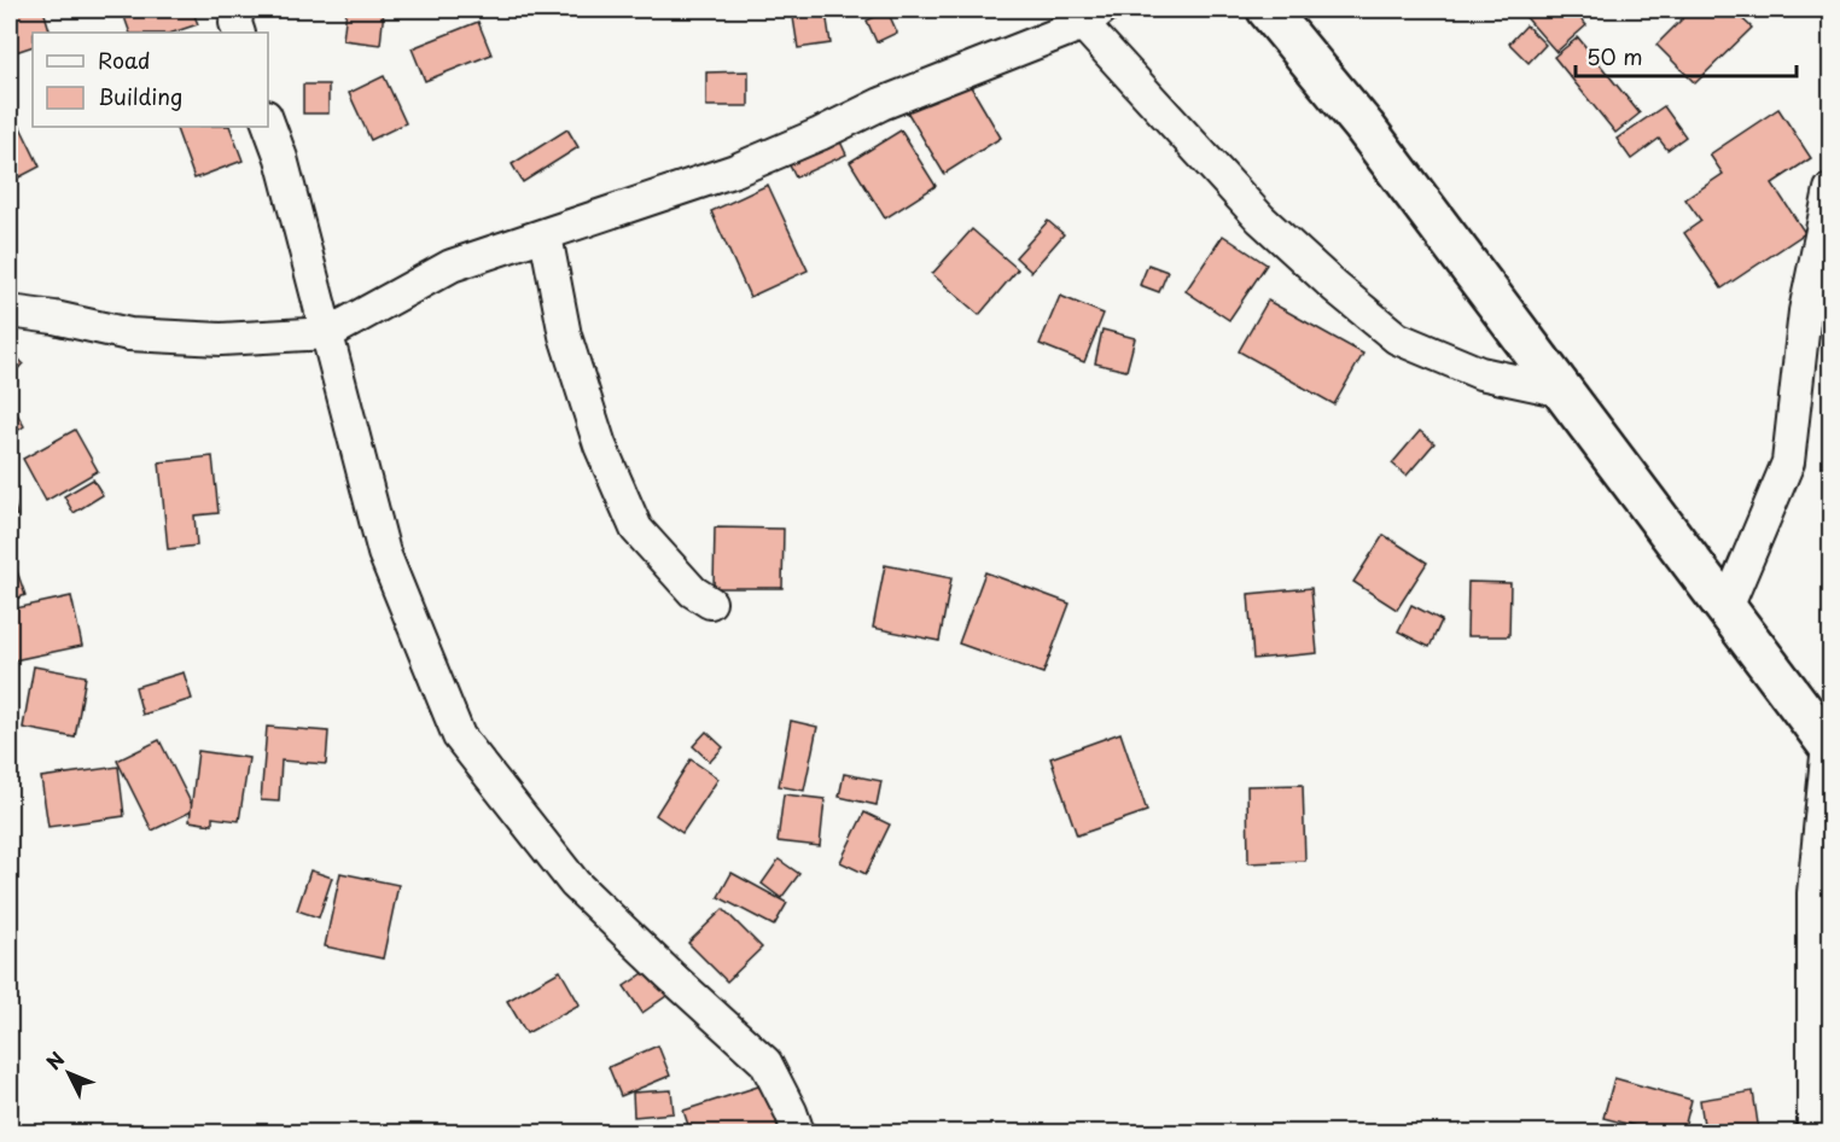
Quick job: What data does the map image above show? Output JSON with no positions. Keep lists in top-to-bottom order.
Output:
{
  "legend": ["Road", "Building"],
  "scale_bar": "50 m",
  "north": "top left"
}
